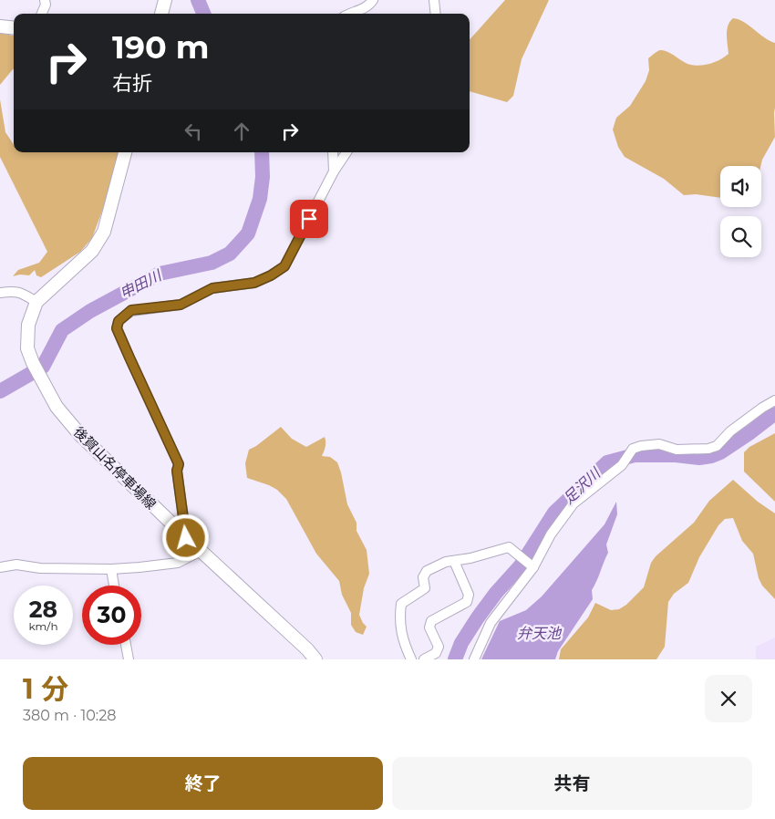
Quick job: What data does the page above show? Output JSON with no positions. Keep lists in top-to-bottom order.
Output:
{
  "streets": {
    "main road": ["後賀山名停車場線"]
  },
  "water": ["申田川", "足沢川", "弁天池"],
  "page": {
    "turn": ["190 m", "右折"],
    "speed": "28 km/h",
    "limit": "30",
    "heading": ["1 分", "380 m · 10:28"],
    "buttons": ["終了", "共有"]
  }
}
